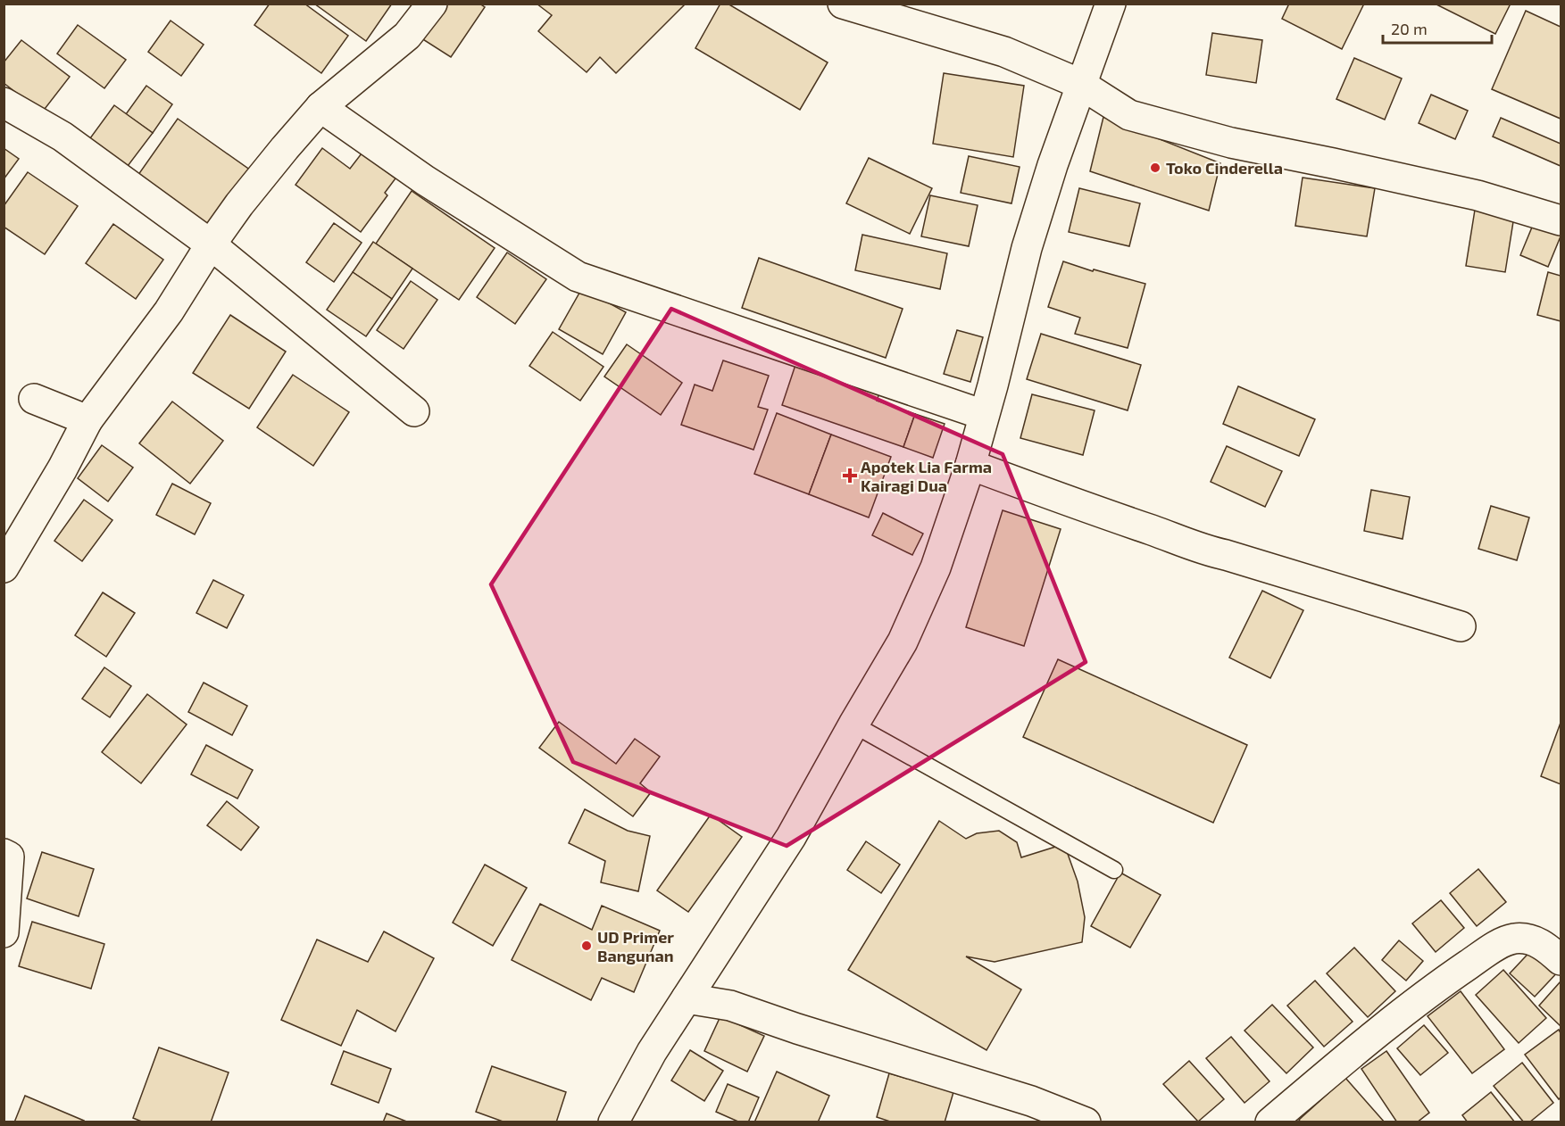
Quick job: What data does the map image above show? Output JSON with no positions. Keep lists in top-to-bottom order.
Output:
{
  "places": {
    "other": ["Toko Cinderella", "UD Primer Bangunan"],
    "health": ["Apotek Lia Farma Kairagi Dua"]
  },
  "scale_bar": "20 m"
}
